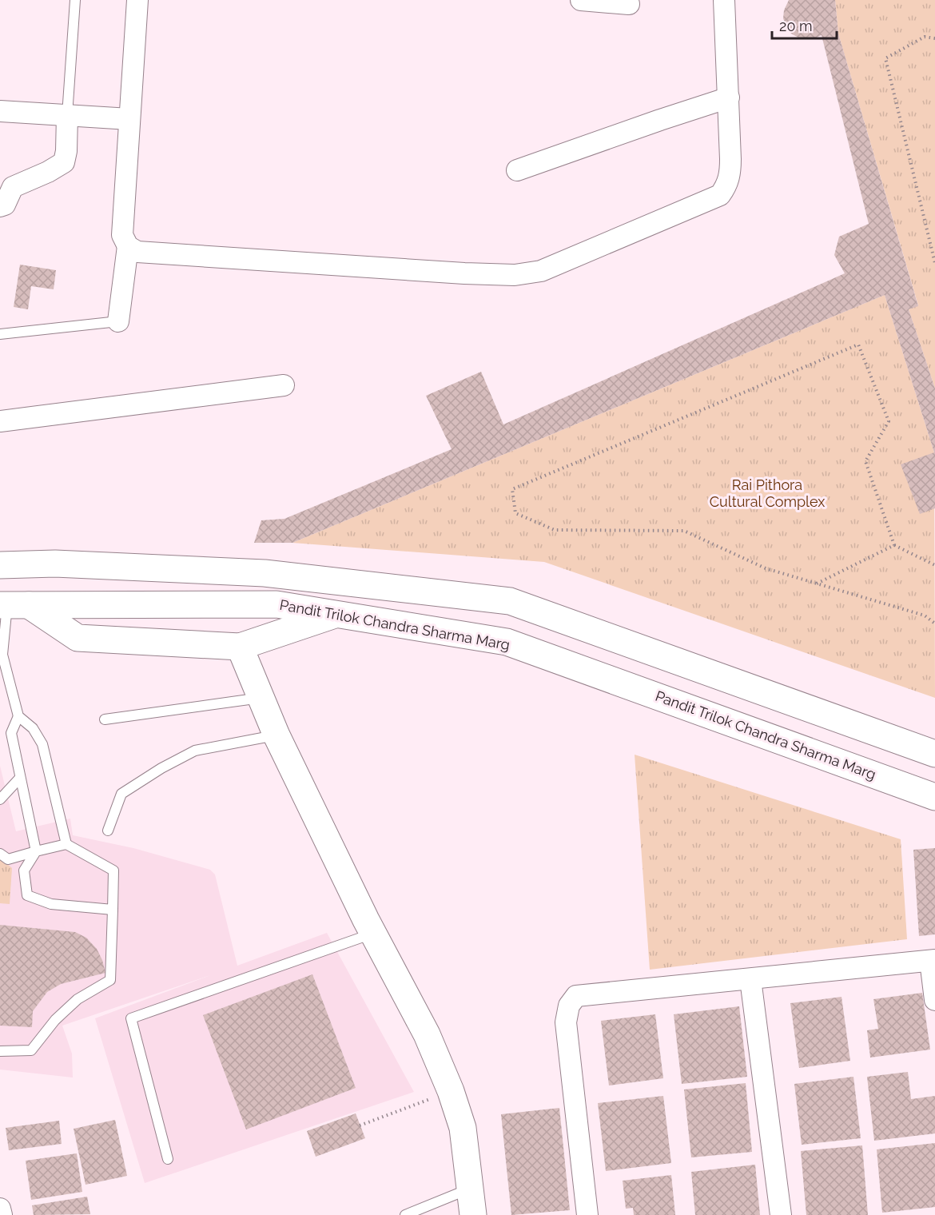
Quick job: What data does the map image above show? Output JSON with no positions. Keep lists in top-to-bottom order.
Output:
{
  "streets": {
    "main road": ["Pandit Trilok Chandra Sharma Marg"]
  },
  "parks": ["Rai Pithora Cultural Complex"],
  "scale_bar": "20 m"
}
